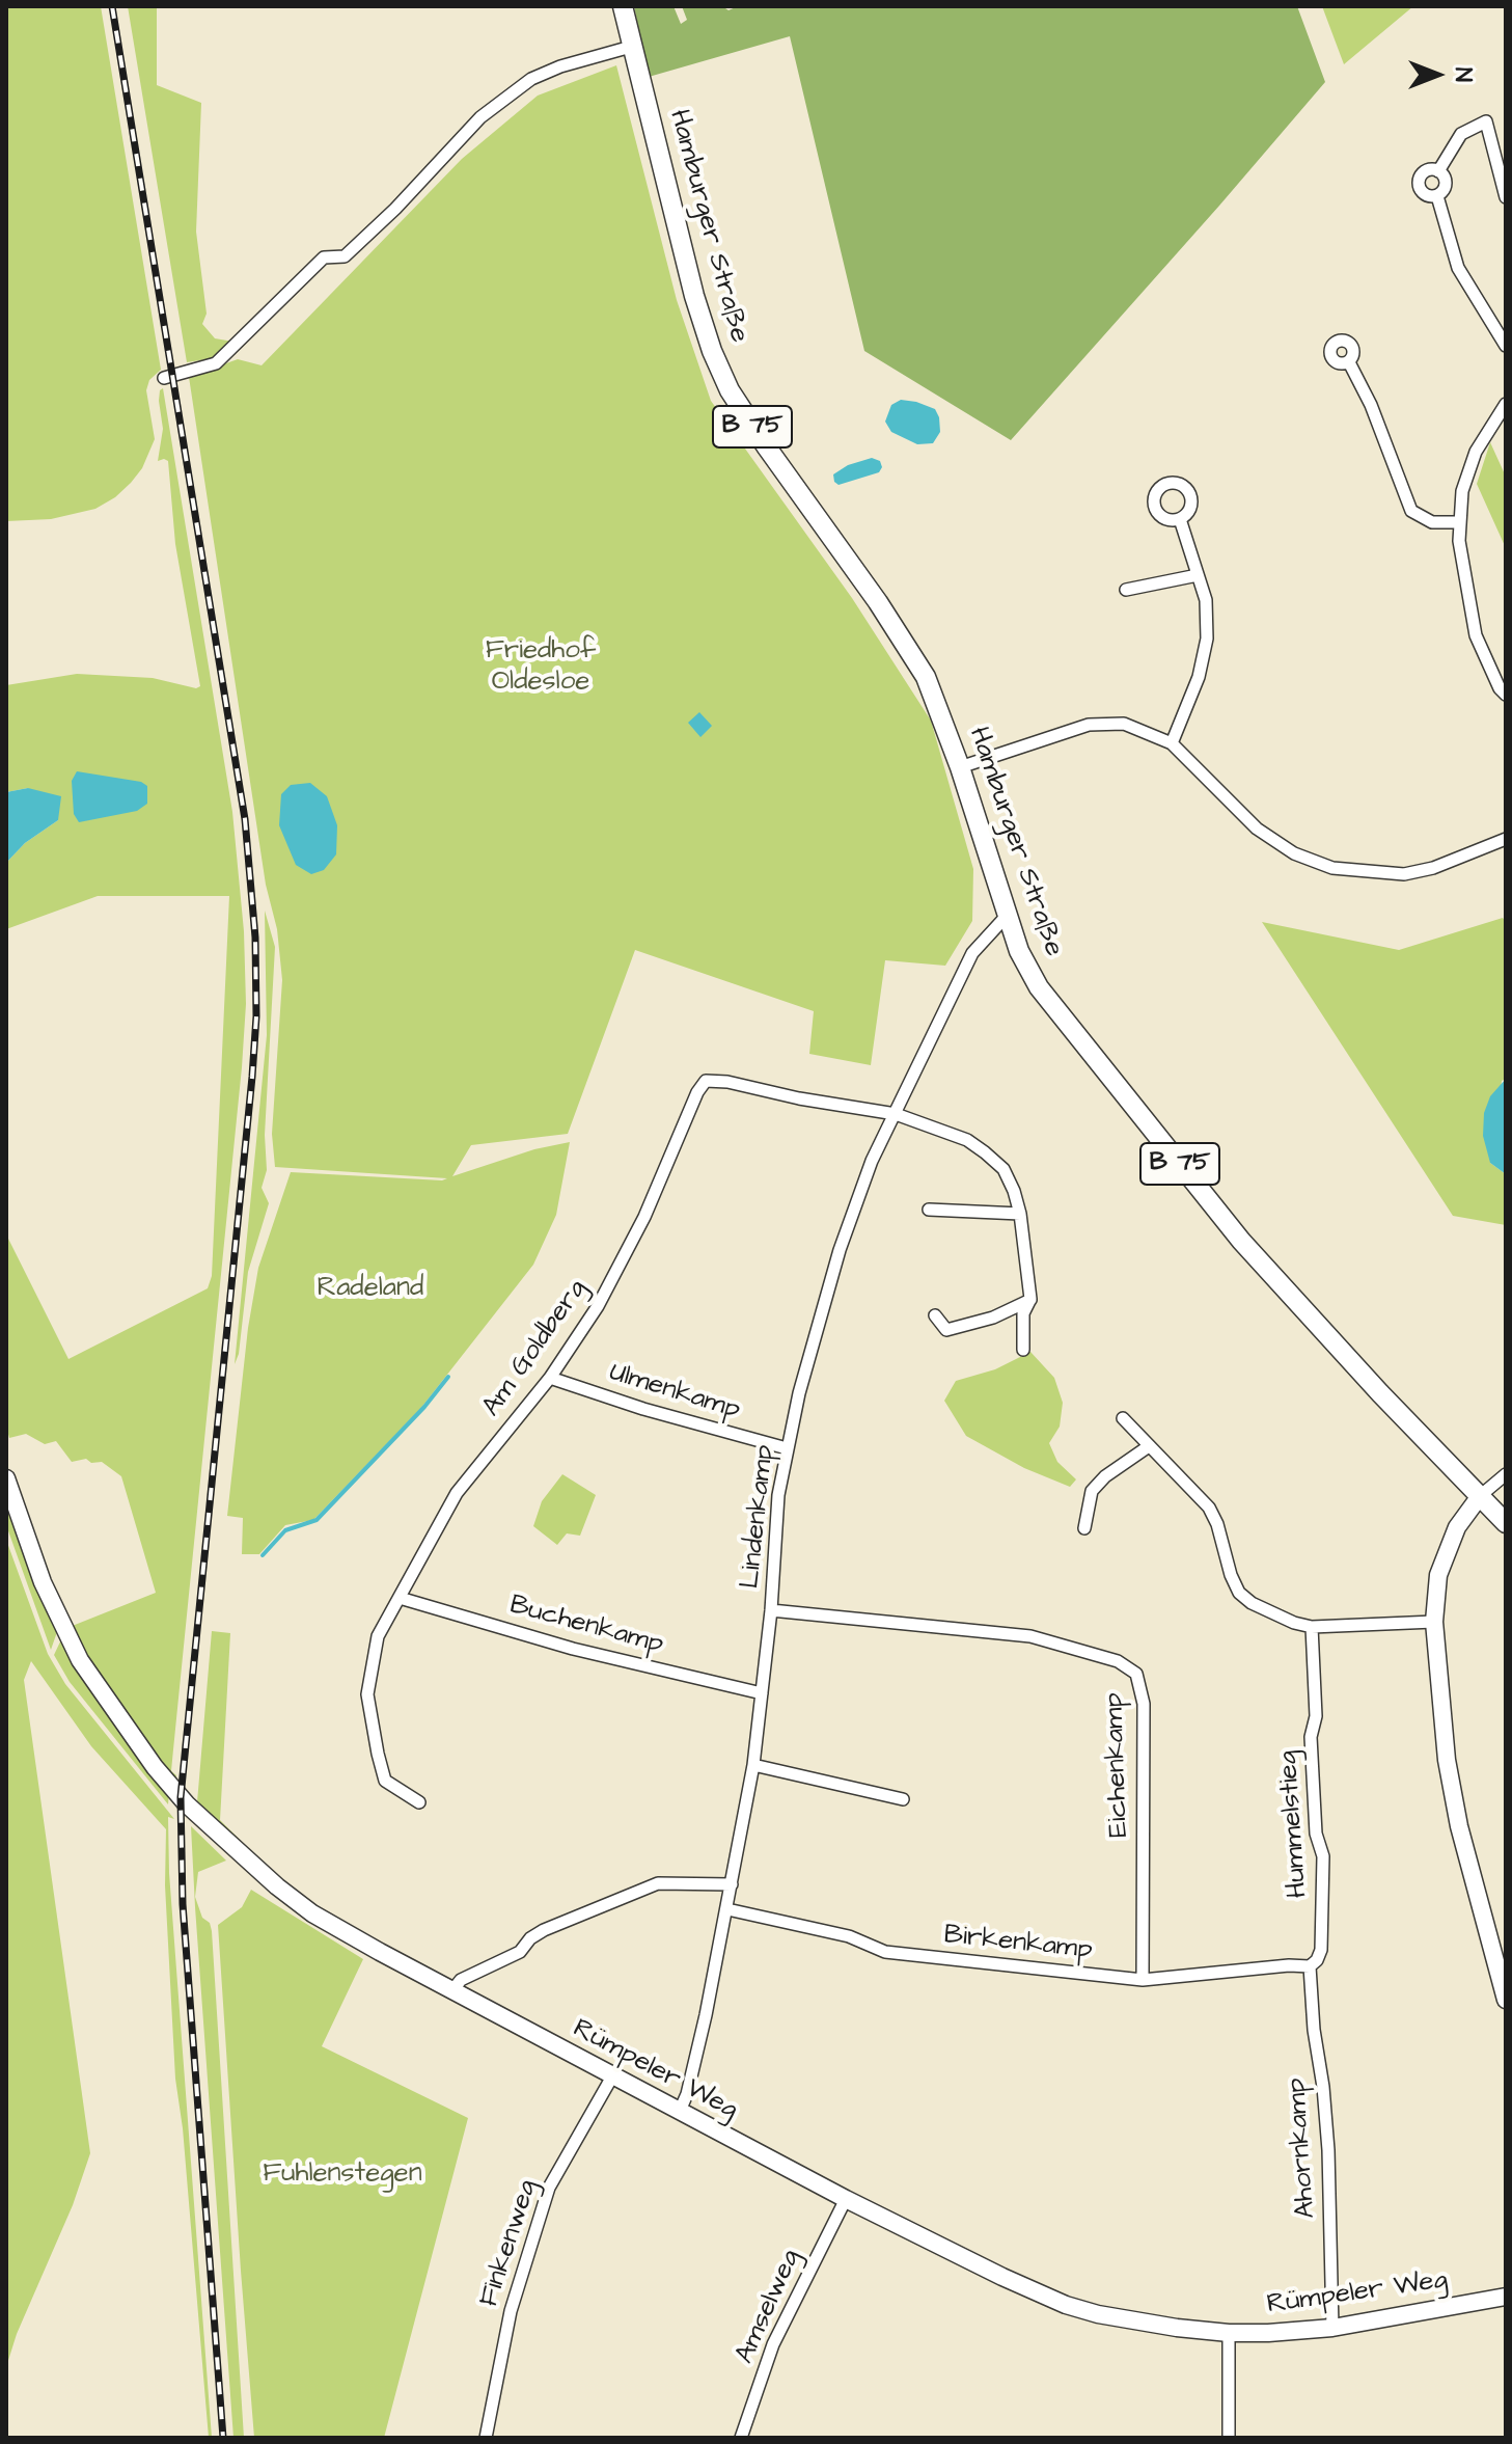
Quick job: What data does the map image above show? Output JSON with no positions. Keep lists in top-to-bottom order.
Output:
{
  "streets": {
    "main road": ["Hamburger Straße", "B 75"],
    "street": [
      "Am Goldberg",
      "Ulmenkamp",
      "Lindenkamp",
      "Buchenkamp",
      "Eichenkamp",
      "Hummelstieg",
      "Birkenkamp",
      "Rümpeler Weg",
      "Ahornkamp",
      "Finkenweg",
      "Amselweg"
    ]
  },
  "crossings": [
    ["Hamburger Straße", "B 75"],
    ["Hamburger Straße", "Lindenkamp"],
    ["Am Goldberg", "Ulmenkamp"],
    ["Am Goldberg", "Lindenkamp"],
    ["Am Goldberg", "Buchenkamp"],
    ["Ulmenkamp", "Lindenkamp"],
    ["Lindenkamp", "Buchenkamp"],
    ["Lindenkamp", "Eichenkamp"],
    ["Lindenkamp", "Birkenkamp"],
    ["Lindenkamp", "Rümpeler Weg"],
    ["Eichenkamp", "Birkenkamp"],
    ["Hummelstieg", "Birkenkamp"],
    ["Hummelstieg", "Ahornkamp"],
    ["Birkenkamp", "Ahornkamp"],
    ["Rümpeler Weg", "Ahornkamp"],
    ["Rümpeler Weg", "Finkenweg"],
    ["Rümpeler Weg", "Amselweg"]
  ],
  "parks": ["Friedhof Oldesloe", "Radeland", "Fuhlenstegen"],
  "north": "right"
}
